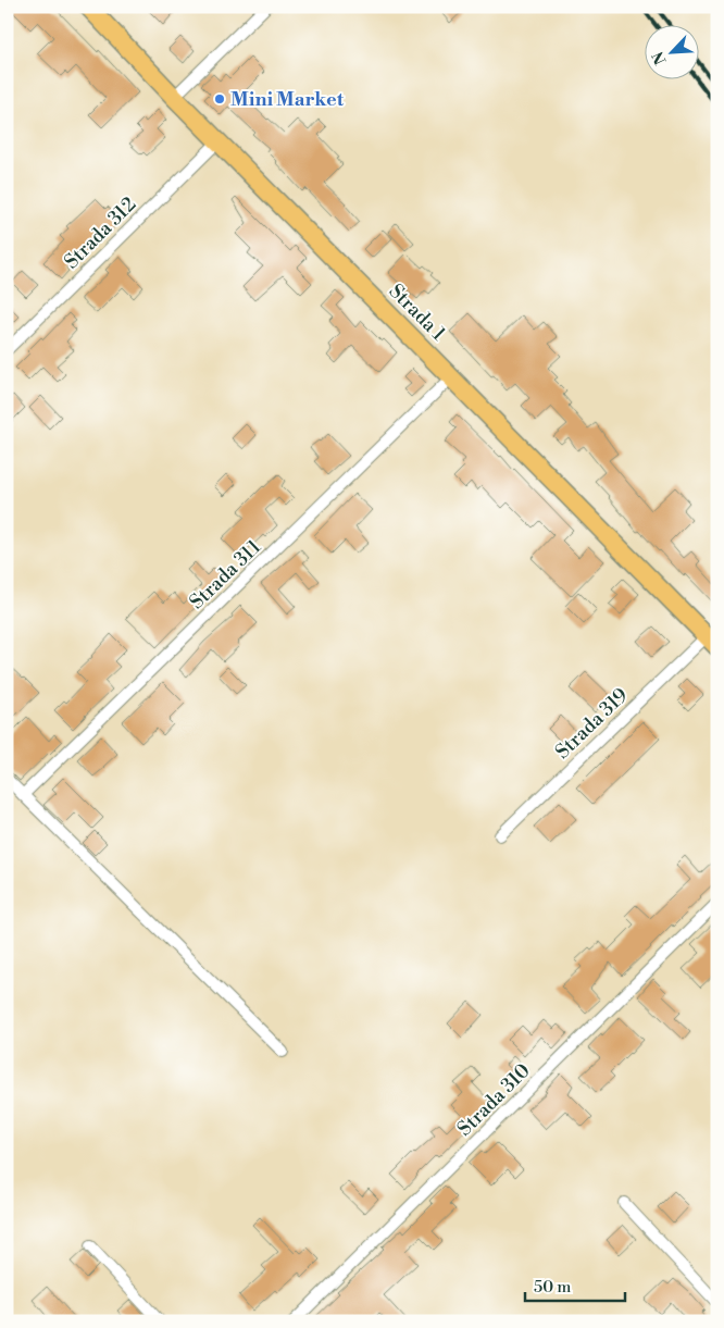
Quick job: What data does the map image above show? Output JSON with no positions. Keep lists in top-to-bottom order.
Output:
{
  "streets": {
    "main road": ["Strada 1"],
    "street": [
      "Strada 312",
      "Strada 311",
      "Strada 319",
      "Strada 310"
    ]
  },
  "crossings": [
    ["Strada 312", "Strada 1"],
    ["Strada 1", "Strada 311"],
    ["Strada 1", "Strada 319"]
  ],
  "places": ["Mini Market"],
  "scale_bar": "50 m",
  "north": "bottom left"
}
